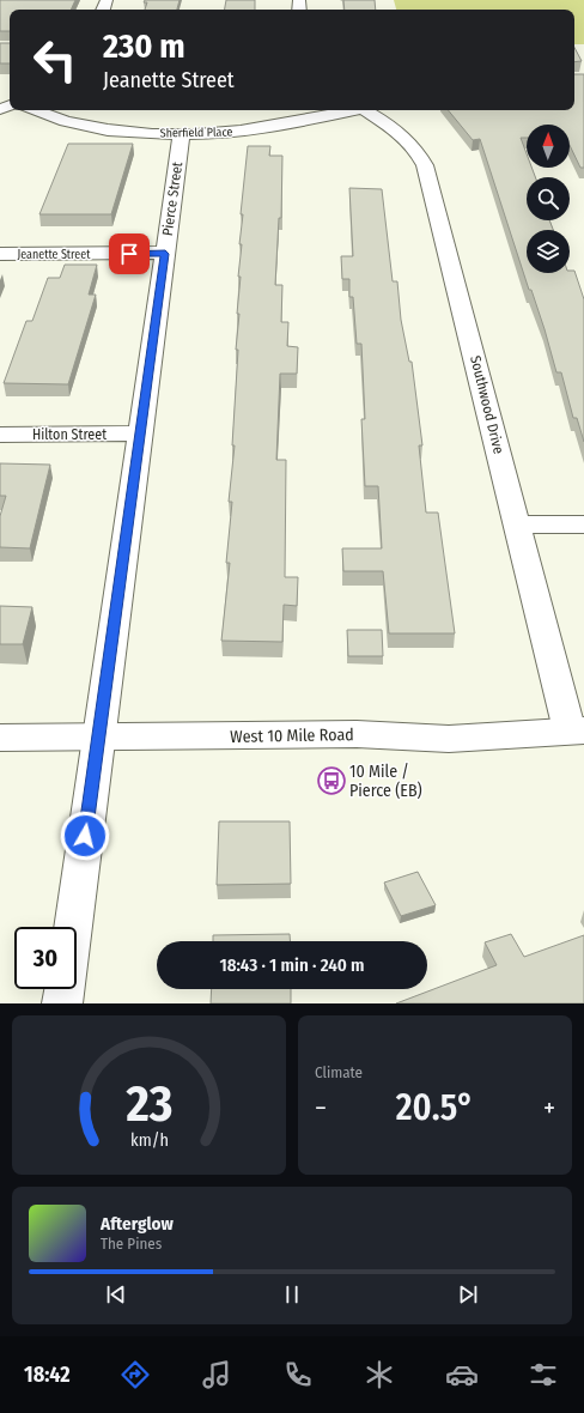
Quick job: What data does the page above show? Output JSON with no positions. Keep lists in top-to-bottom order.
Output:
{
  "streets": {
    "street": [
      "Sherfield Place",
      "Pierce Street",
      "Jeanette Street",
      "Southwood Drive",
      "Hilton Street",
      "West 10 Mile Road"
    ]
  },
  "crossings": [
    ["Sherfield Place", "Pierce Street"],
    ["Pierce Street", "Jeanette Street"],
    ["Pierce Street", "Hilton Street"],
    ["Pierce Street", "West 10 Mile Road"],
    ["Southwood Drive", "West 10 Mile Road"]
  ],
  "places": {
    "bus stop": ["10 Mile / Pierce (EB)"]
  },
  "north": "top",
  "page": {
    "turn": ["230 m", "Jeanette Street"],
    "limit": "30",
    "trip": "18:43 · 1 min · 240 m",
    "tile": "Climate",
    "heat": ["−", "20.5°", "+"],
    "song": ["Afterglow", "The Pines"],
    "tabs": "18:42",
    "gauge": ["23", "km/h"]
  }
}
